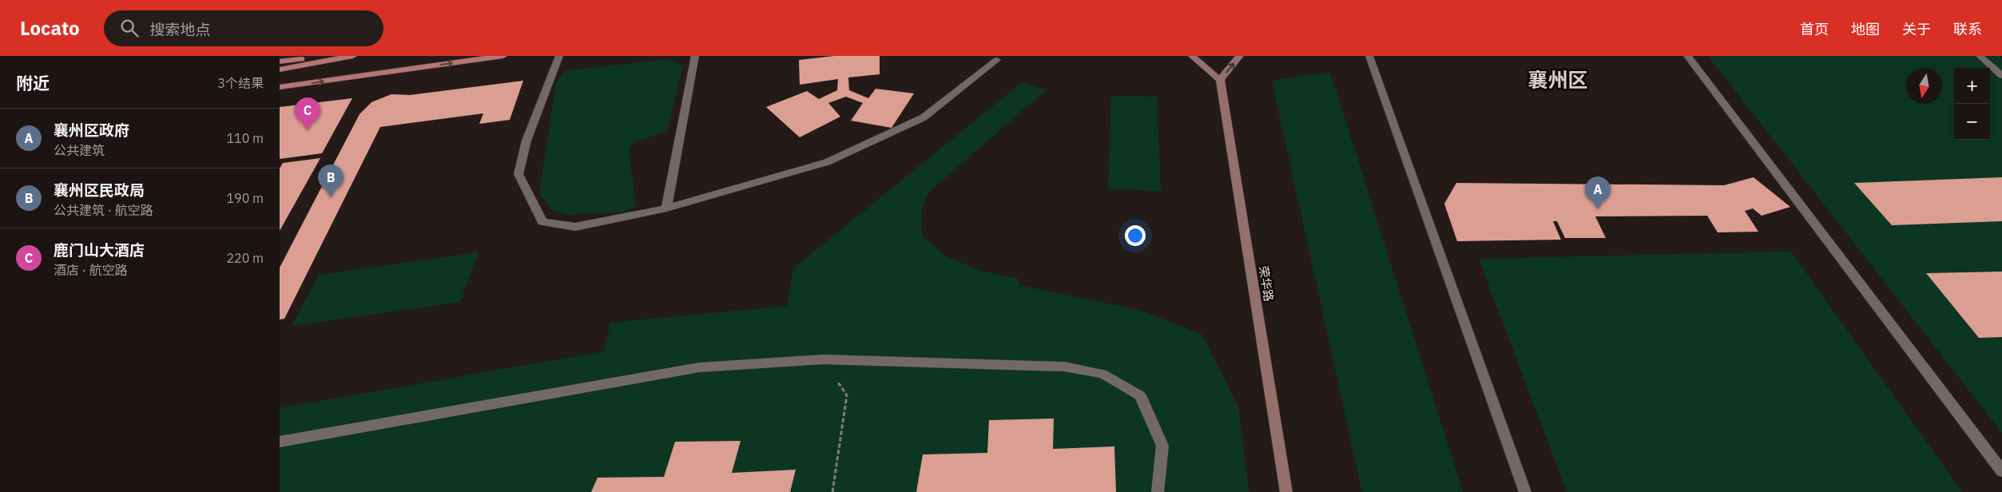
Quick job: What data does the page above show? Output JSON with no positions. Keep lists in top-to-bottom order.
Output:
{
  "streets": {
    "main road": ["荣华路"]
  },
  "districts": ["襄州区"],
  "north": "bottom",
  "page": {
    "header": "Locato",
    "search": "搜索地点",
    "nav": [
      "首页",
      "地图",
      "关于",
      "联系"
    ],
    "heading": ["附近", "3个结果"],
    "map_buttons": ["+", "−"],
    "pins": ["C", "B", "A"],
    "list": [
      {
        "mark": "A",
        "name": "襄州区政府",
        "note": "公共建筑",
        "value": "110 m"
      },
      {
        "mark": "B",
        "name": "襄州区民政局",
        "note": "公共建筑 · 航空路",
        "value": "190 m"
      },
      {
        "mark": "C",
        "name": "鹿门山大酒店",
        "note": "酒店 · 航空路",
        "value": "220 m"
      }
    ]
  }
}
